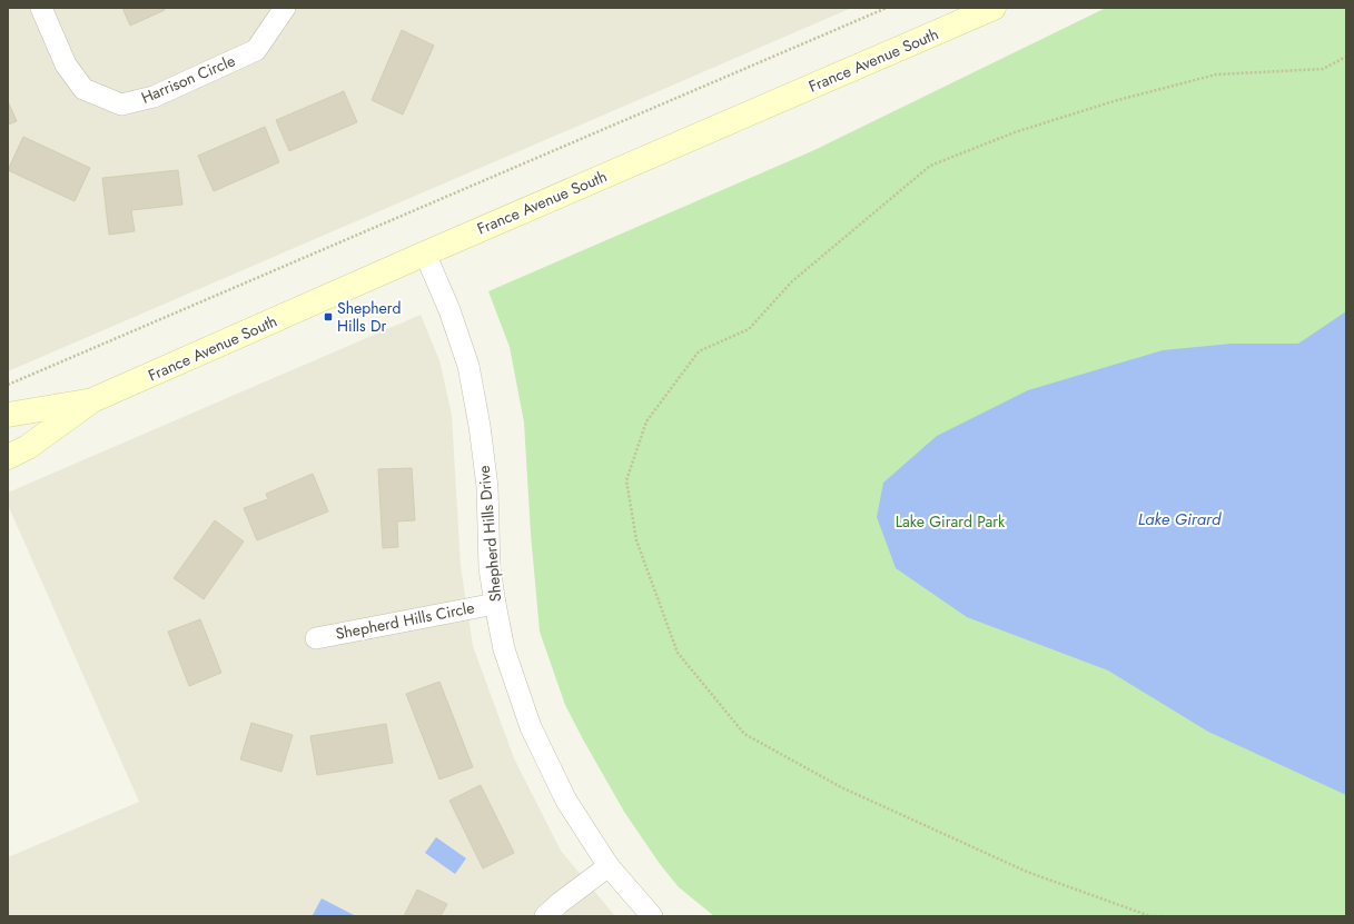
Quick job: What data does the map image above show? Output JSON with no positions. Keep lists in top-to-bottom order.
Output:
{
  "streets": {
    "main road": ["France Avenue South"],
    "street": ["Harrison Circle", "Shepherd Hills Drive", "Shepherd Hills Circle"]
  },
  "crossings": [
    ["France Avenue South", "Shepherd Hills Drive"],
    ["Shepherd Hills Drive", "Shepherd Hills Circle"]
  ],
  "water": ["Lake Girard"],
  "parks": ["Lake Girard Park"],
  "places": {
    "transit": ["Shepherd Hills Dr"]
  }
}
